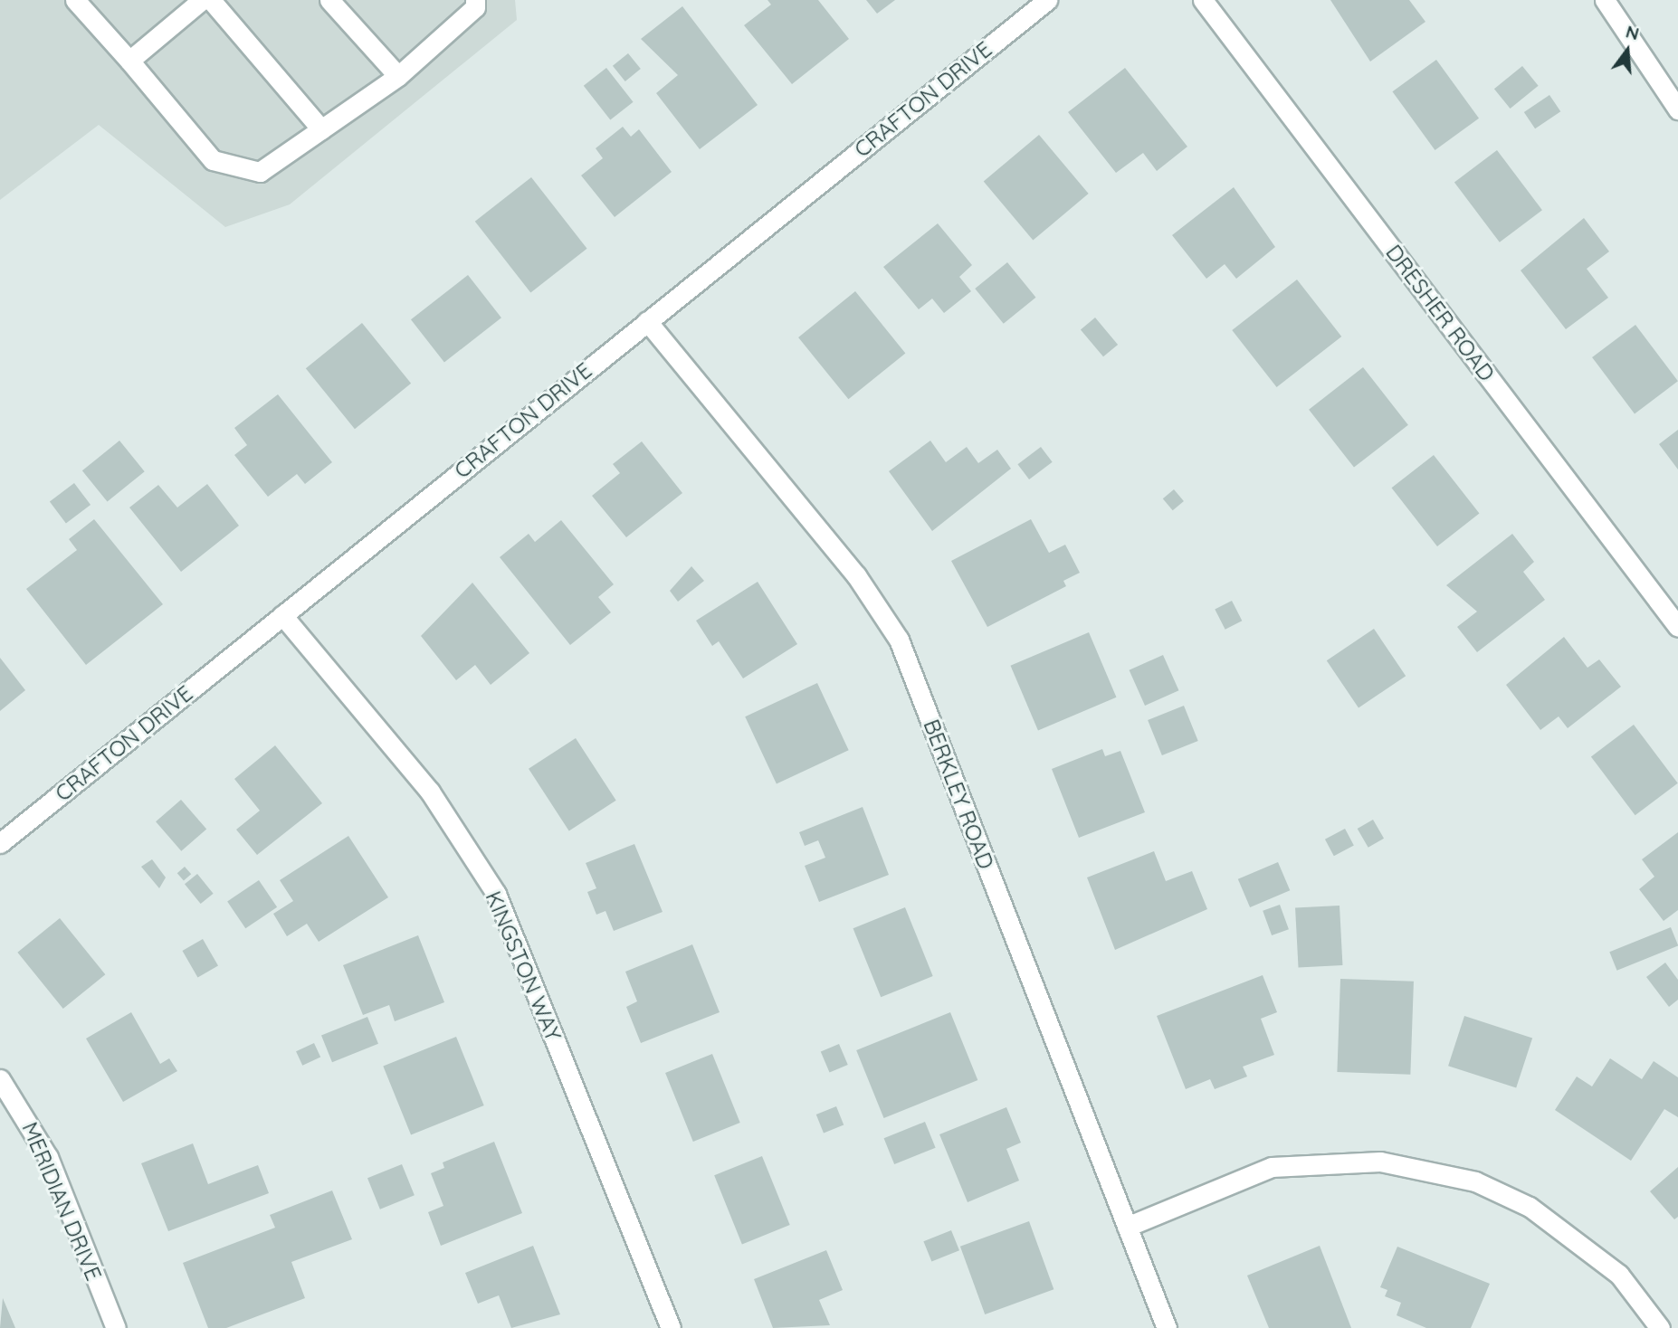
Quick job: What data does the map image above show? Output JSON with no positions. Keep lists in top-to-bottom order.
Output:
{
  "streets": {
    "street": [
      "CRAFTON DRIVE",
      "DRESHER ROAD",
      "BERKLEY ROAD",
      "KINGSTON WAY",
      "MERIDIAN DRIVE"
    ]
  },
  "crossings": [
    ["CRAFTON DRIVE", "BERKLEY ROAD"],
    ["CRAFTON DRIVE", "KINGSTON WAY"]
  ],
  "north": "top"
}
